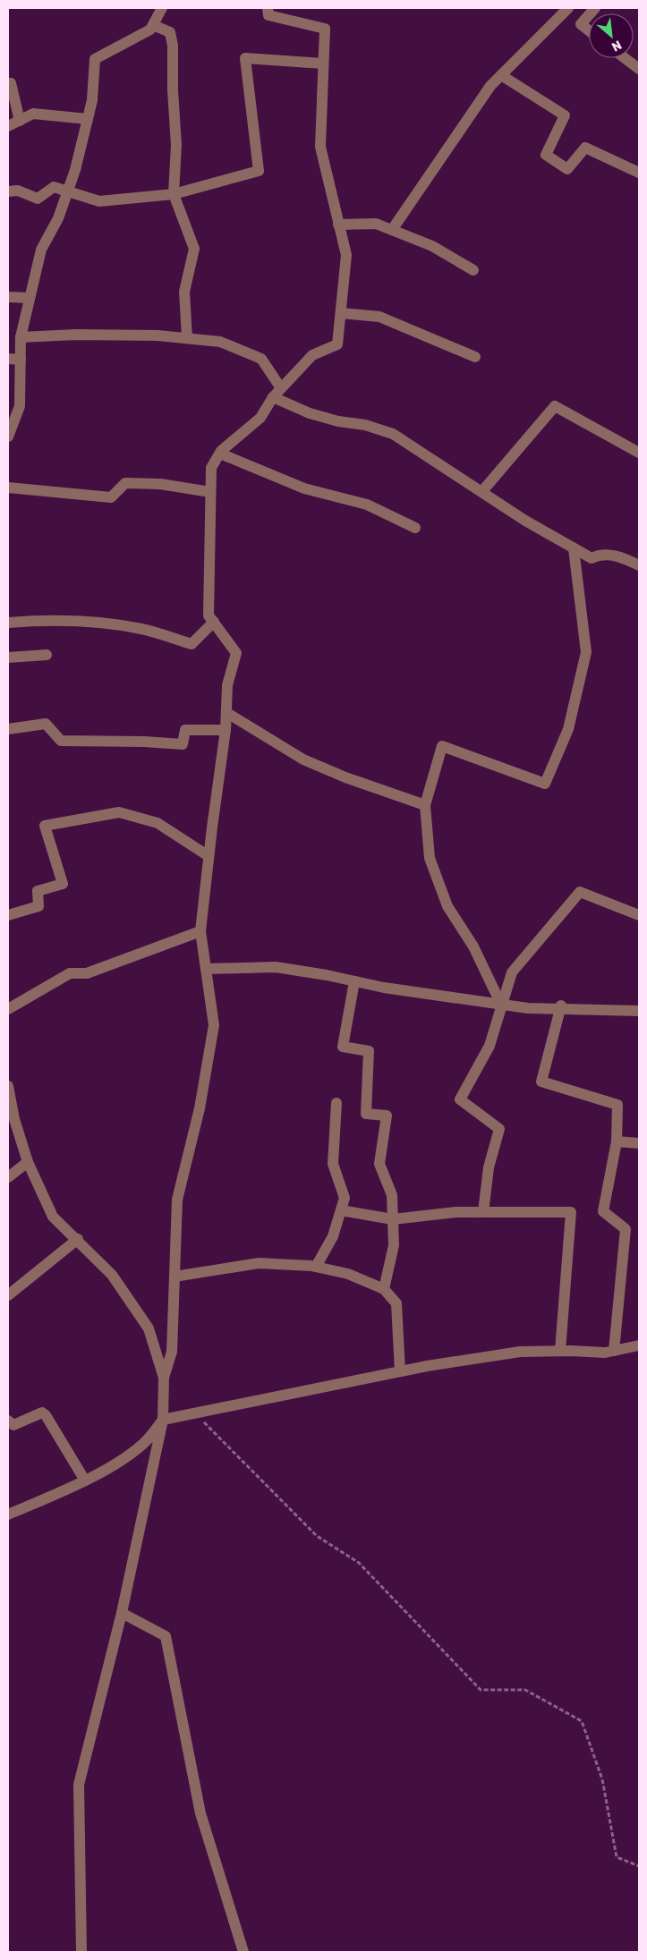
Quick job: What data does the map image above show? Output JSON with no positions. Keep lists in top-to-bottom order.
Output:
{
  "north": "bottom right"
}
